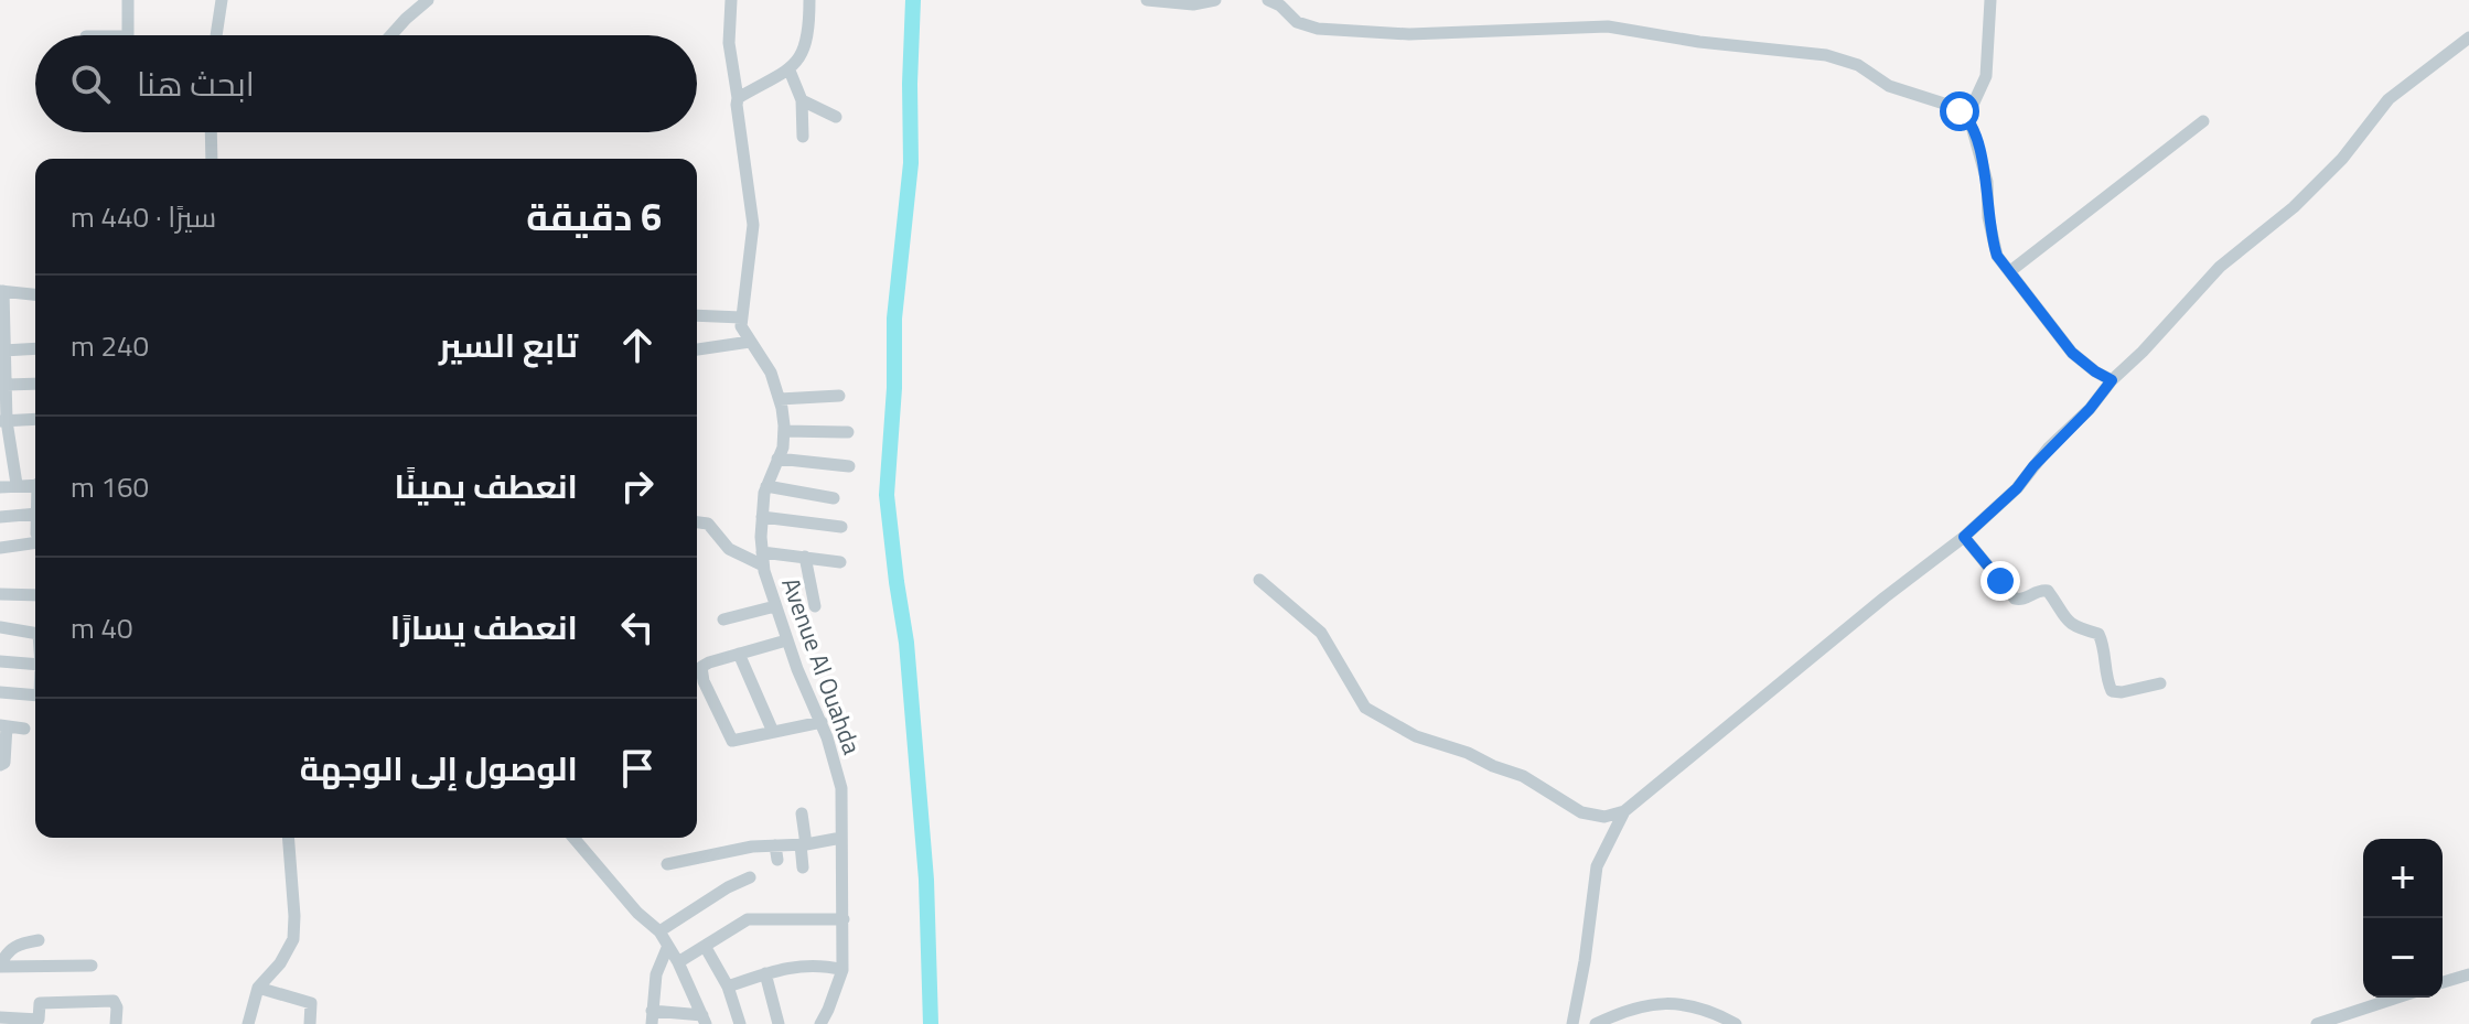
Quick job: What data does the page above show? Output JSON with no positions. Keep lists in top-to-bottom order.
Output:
{
  "streets": {
    "street": ["Avenue Al Ouahda"]
  },
  "page": {
    "search": "ابحث هنا",
    "heading": ["6 دقيقة", "سيرًا · 440 m"],
    "list": [
      ["تابع السير", "240 m"],
      ["انعطف يمينًا", "160 m"],
      ["انعطف يسارًا", "40 m"],
      "الوصول إلى الوجهة"
    ],
    "map_buttons": ["+", "−"]
  }
}
